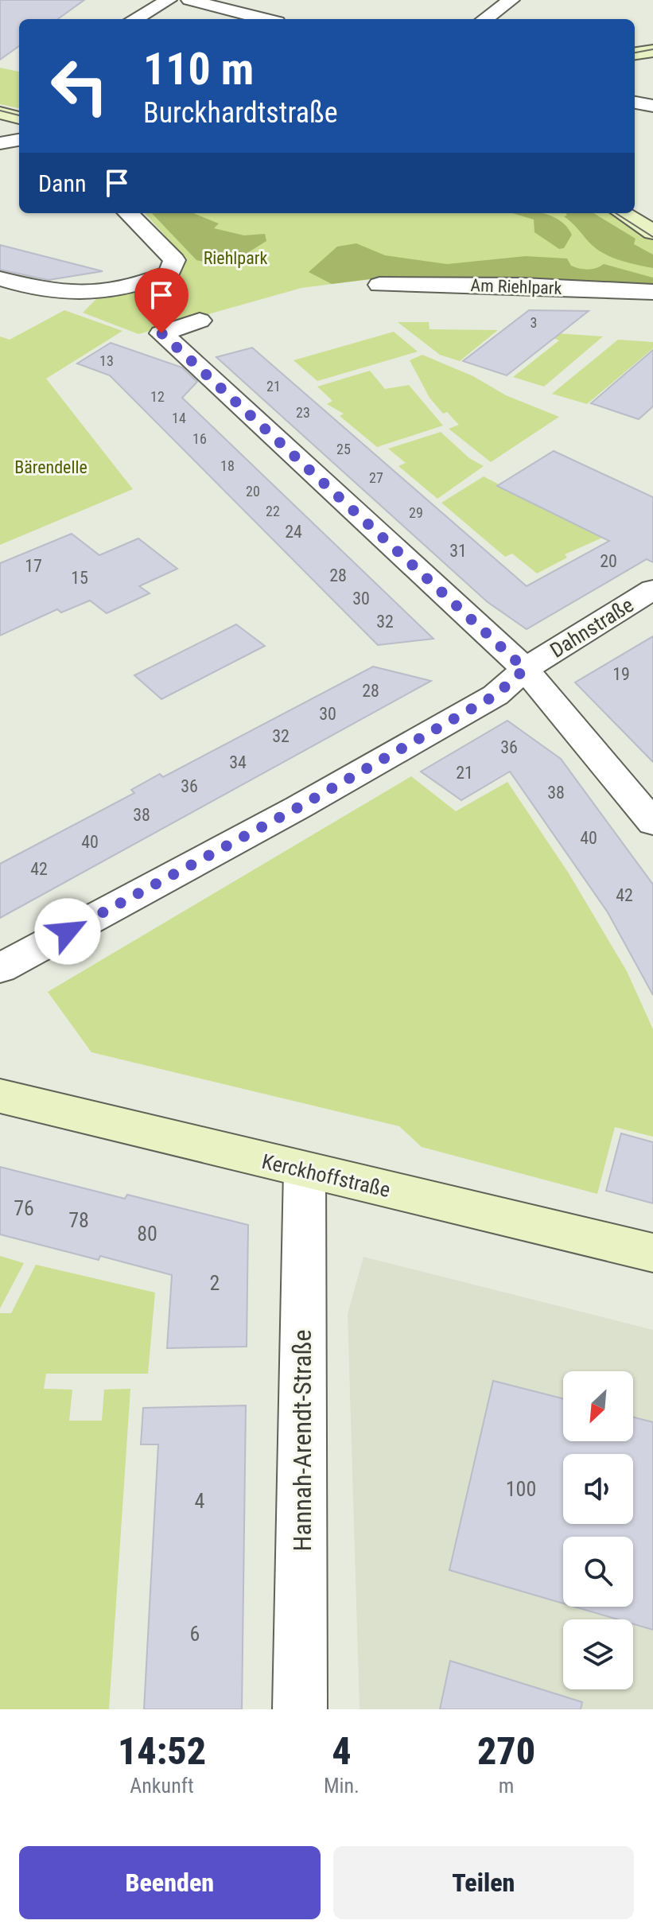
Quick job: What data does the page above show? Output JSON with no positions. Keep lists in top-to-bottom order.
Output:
{
  "streets": {
    "street": [
      "Am Riehlpark",
      "Dahnstraße",
      "Kerckhoffstraße",
      "Hannah-Arendt-Straße"
    ]
  },
  "crossings": [
    ["Kerckhoffstraße", "Hannah-Arendt-Straße"]
  ],
  "parks": ["Riehlpark", "Bärendelle"],
  "house_numbers": [
    "3",
    "13",
    "21",
    "12",
    "23",
    "14",
    "16",
    "25",
    "18",
    "27",
    "20",
    "22",
    "29",
    "24",
    "31",
    "20",
    "17",
    "28",
    "15",
    "30",
    "32",
    "19",
    "28",
    "30",
    "32",
    "36",
    "34",
    "21",
    "36",
    "38",
    "38",
    "40",
    "40",
    "42",
    "42",
    "76",
    "78",
    "80",
    "2",
    "100",
    "4",
    "6"
  ],
  "north": "bottom left",
  "page": {
    "turn": ["110 m", "Burckhardtstraße"],
    "then": "Dann",
    "eta": [
      "14:52",
      "Ankunft",
      "4",
      "Min.",
      "270",
      "m"
    ],
    "buttons": ["Beenden", "Teilen"]
  }
}
